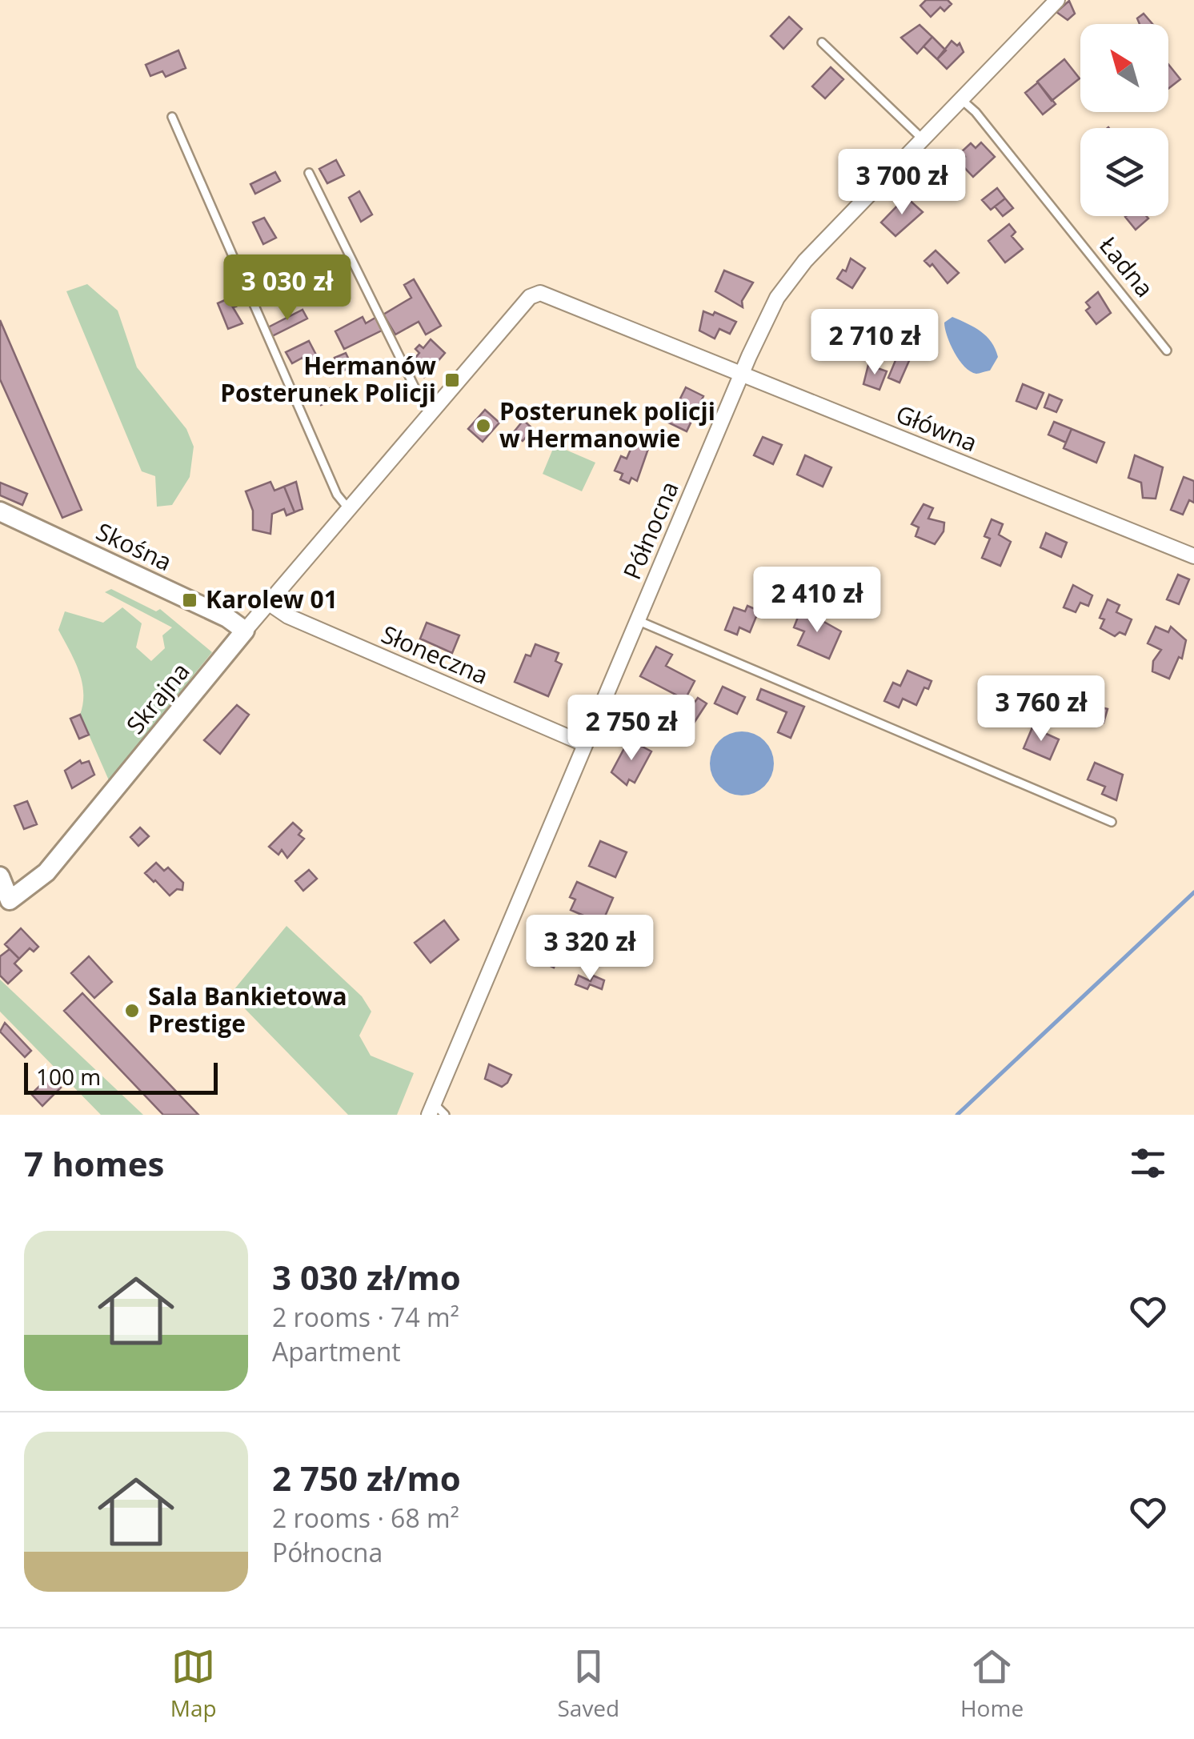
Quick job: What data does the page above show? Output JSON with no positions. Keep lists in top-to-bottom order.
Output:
{
  "streets": {
    "street": [
      "Główna",
      "Północna",
      "Skośna",
      "Słoneczna",
      "Skrajna"
    ],
    "lane": ["Ładna"]
  },
  "crossings": [
    ["Ładna", "Północna"],
    ["Główna", "Północna"],
    ["Główna", "Skrajna"],
    ["Północna", "Słoneczna"],
    ["Skośna", "Skrajna"],
    ["Słoneczna", "Skrajna"]
  ],
  "places": {
    "transit": ["Hermanów Posterunek Policji", "Karolew 01"],
    "other": ["Posterunek policji w Hermanowie", "Sala Bankietowa Prestige"]
  },
  "scale_bar": "100 m",
  "north": "top left",
  "page": {
    "price": [
      "3 700 zł",
      "3 030 zł",
      "2 710 zł",
      "2 410 zł",
      "3 760 zł",
      "2 750 zł",
      "3 320 zł"
    ],
    "scale": "100 m",
    "heading": "7 homes",
    "list": [
      {
        "name": "3 030 zł/mo",
        "note": "2 rooms · 74 m² · Apartment"
      },
      {
        "name": "2 750 zł/mo",
        "note": "2 rooms · 68 m² · Północna"
      }
    ],
    "tabs": ["Map", "Saved", "Home"]
  }
}
